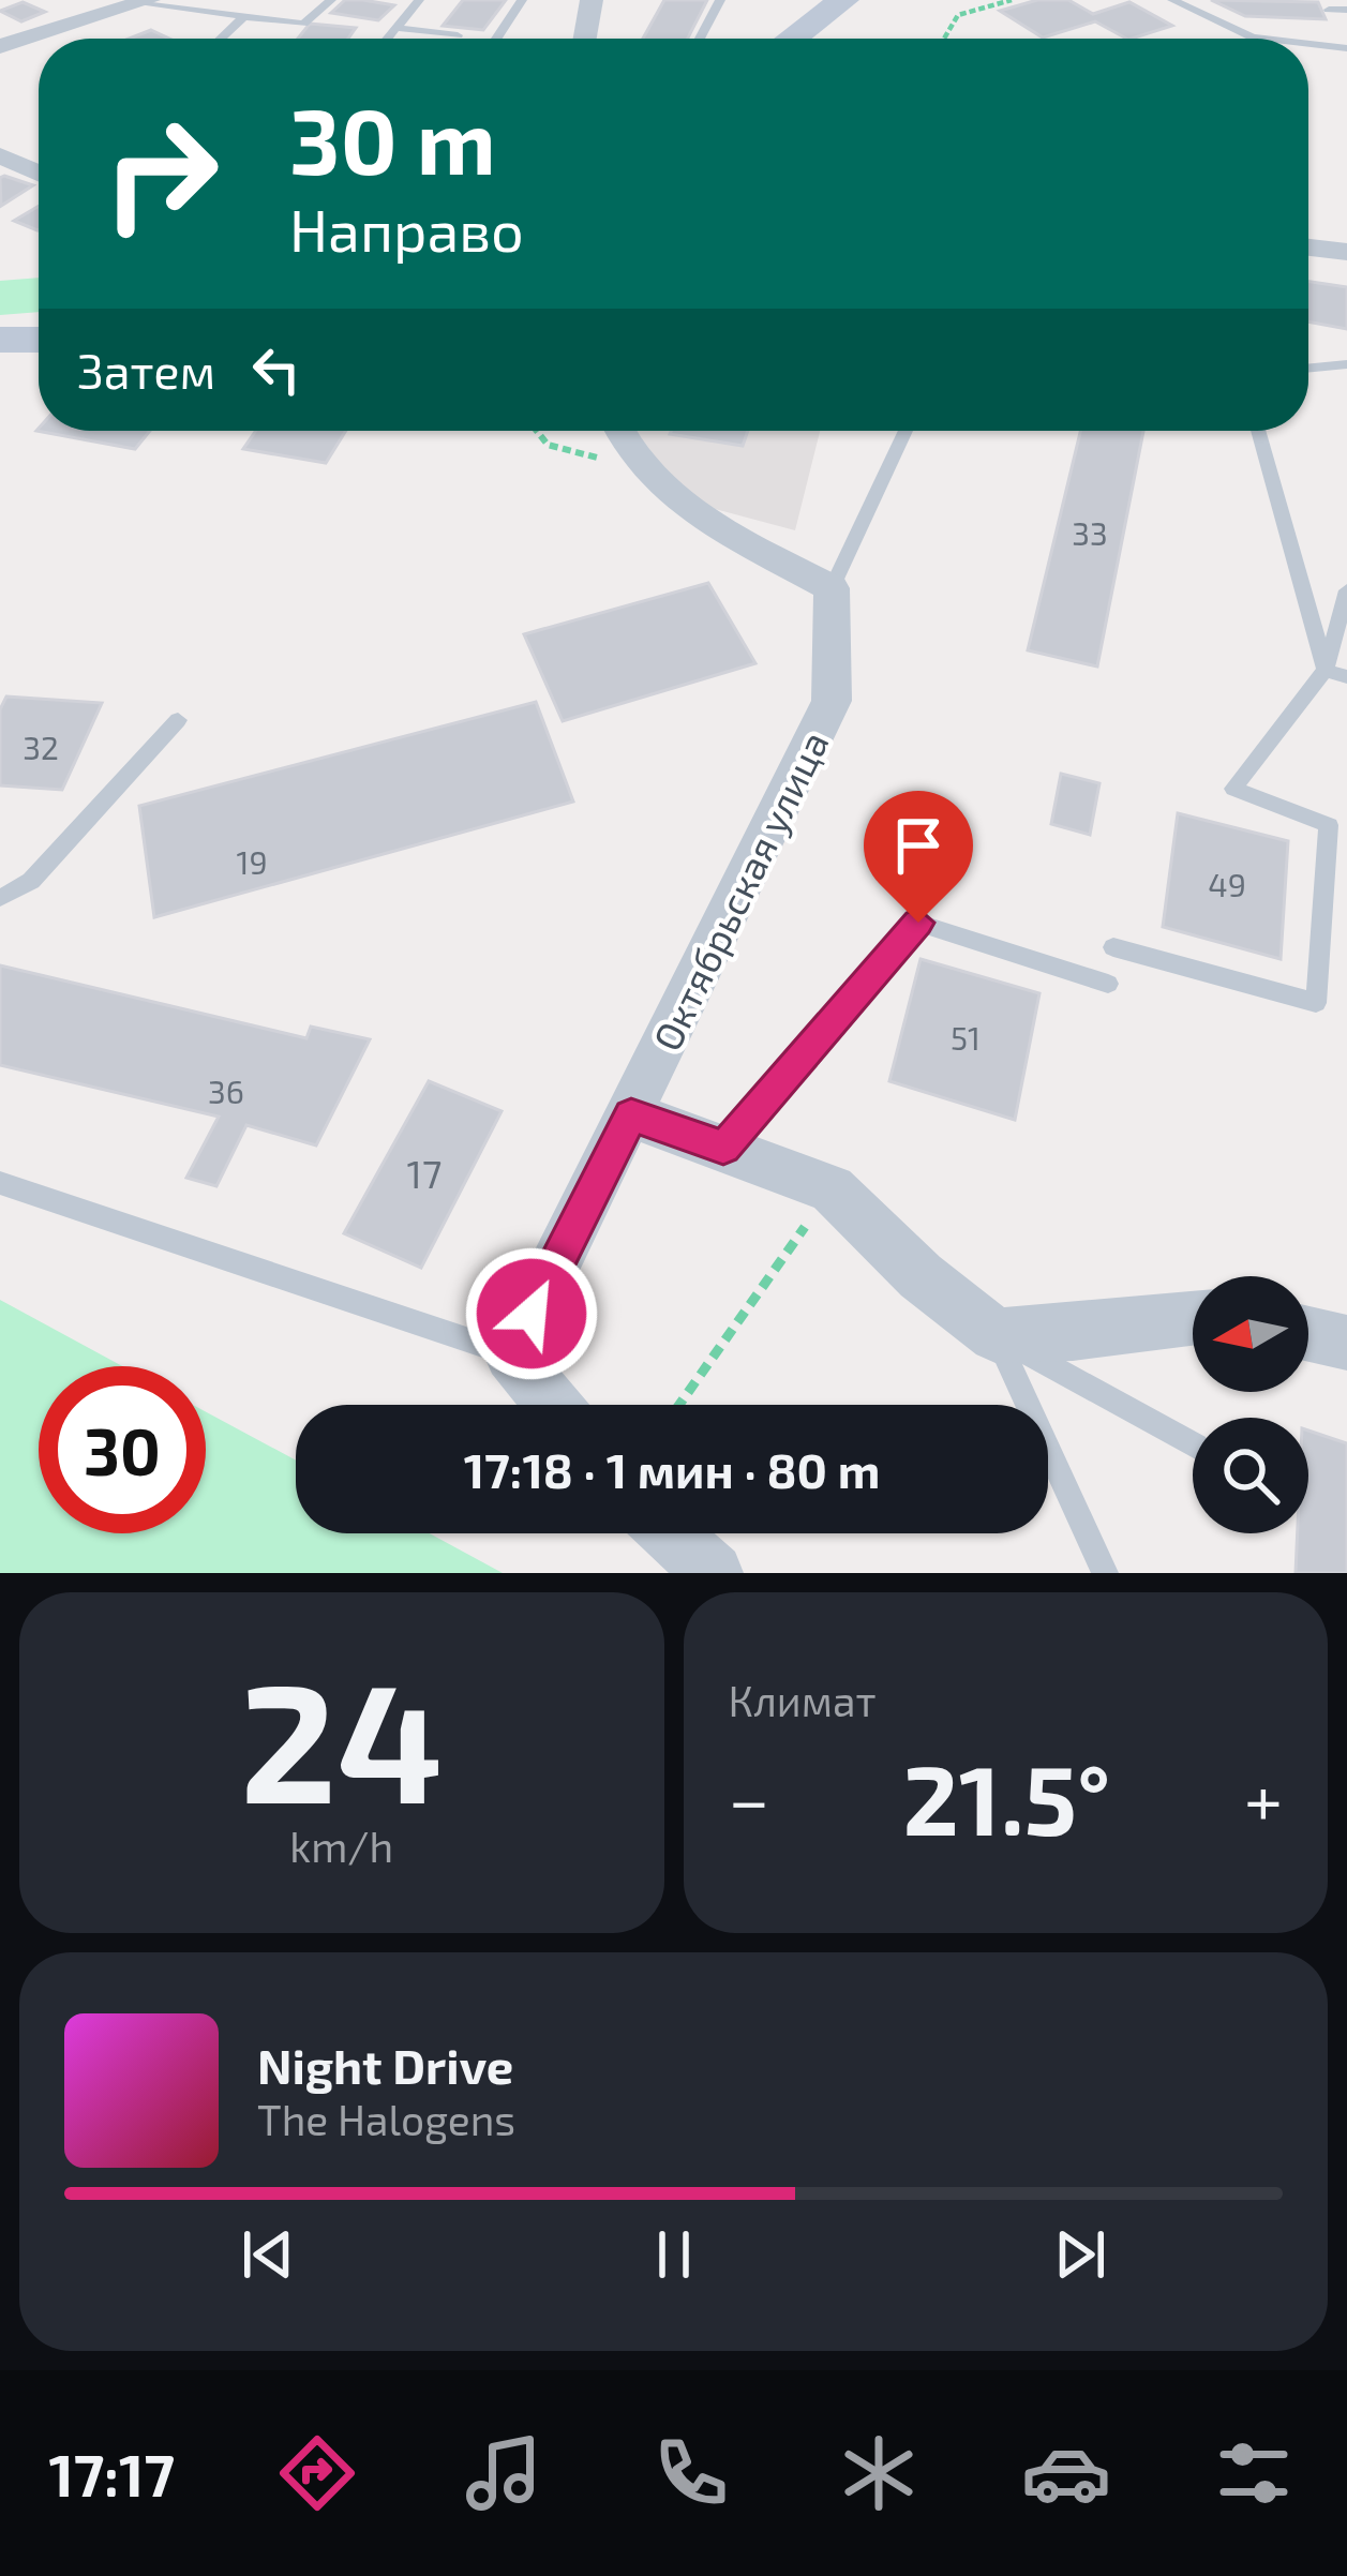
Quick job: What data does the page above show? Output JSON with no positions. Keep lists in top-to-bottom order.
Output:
{
  "streets": {
    "street": ["Октябрьская улица"]
  },
  "house_numbers": [
    "33",
    "32",
    "19",
    "49",
    "51",
    "36",
    "17"
  ],
  "north": "left",
  "page": {
    "turn": ["30 m", "Направо"],
    "then": "Затем",
    "limit": "30",
    "trip": "17:18 · 1 мин · 80 m",
    "tile": [
      ["24", "km/h"],
      "Климат"
    ],
    "heat": ["−", "21.5°", "+"],
    "song": ["Night Drive", "The Halogens"],
    "tabs": "17:17"
  }
}
